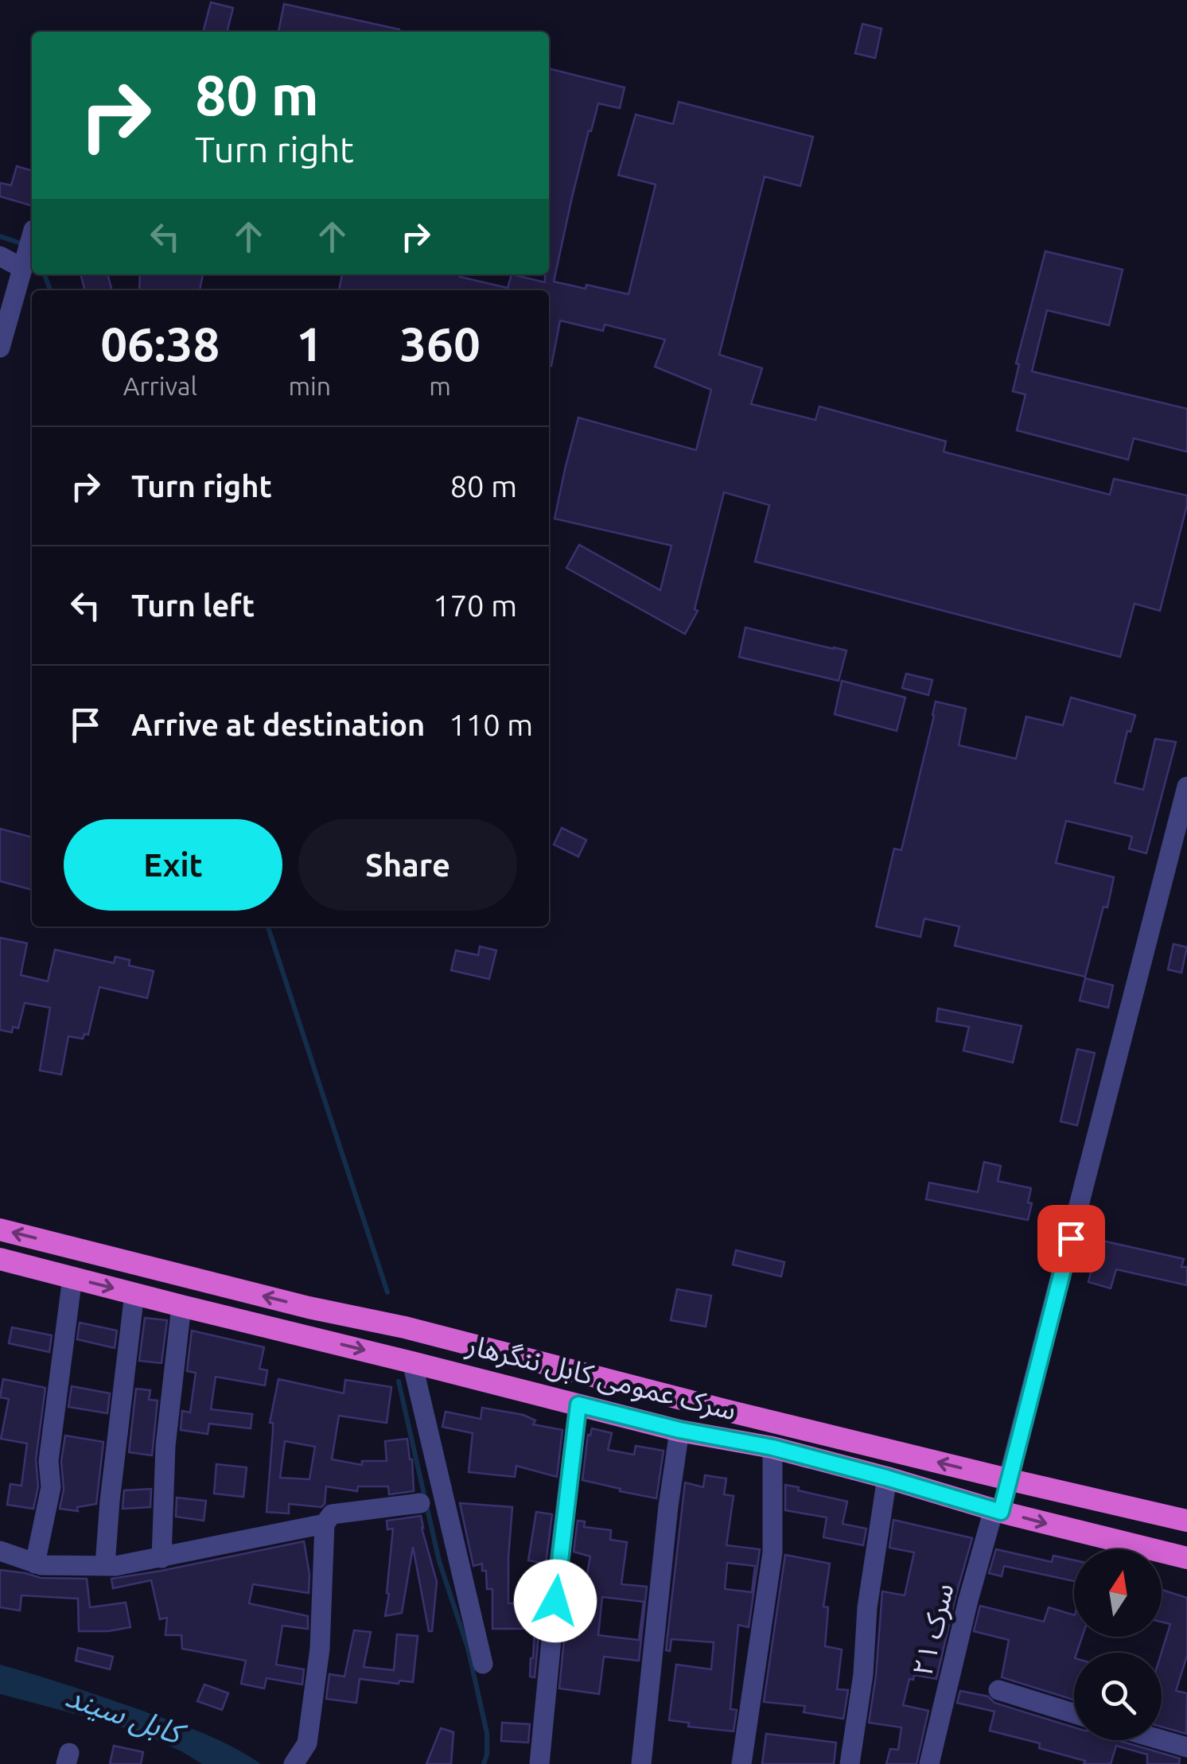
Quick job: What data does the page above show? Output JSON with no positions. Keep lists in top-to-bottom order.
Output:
{
  "streets": {
    "highway": ["سرک عمومی کابل ننگرهار"],
    "street": ["سرک ۲۱"]
  },
  "crossings": [
    ["سرک عمومی کابل ننگرهار", "سرک ۲۱"]
  ],
  "water": ["کابل سيند"],
  "north": "top",
  "page": {
    "turn": ["80 m", "Turn right"],
    "eta": [
      "06:38",
      "Arrival",
      "1",
      "min",
      "360",
      "m"
    ],
    "list": [
      {
        "name": "Turn right",
        "value": "80 m"
      },
      {
        "name": "Turn left",
        "value": "170 m"
      },
      {
        "name": "Arrive at destination",
        "value": "110 m"
      }
    ],
    "buttons": ["Exit", "Share"]
  }
}
